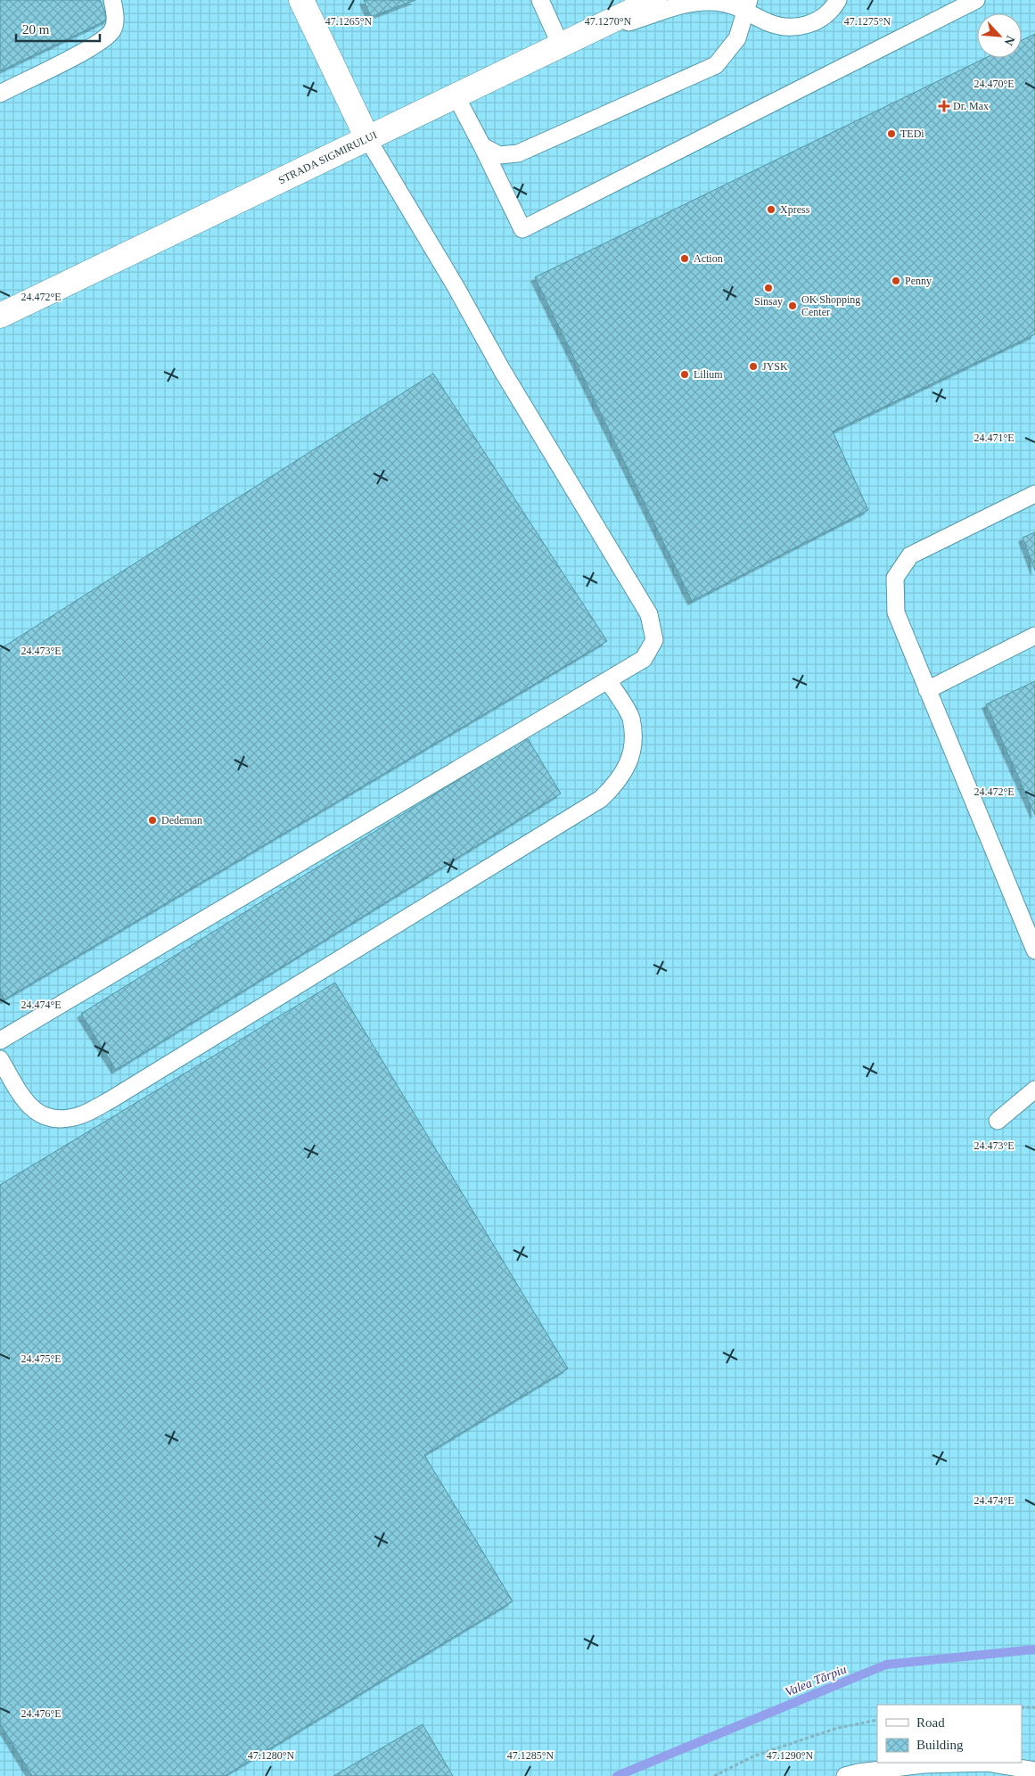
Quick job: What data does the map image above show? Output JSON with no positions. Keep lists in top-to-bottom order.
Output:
{
  "streets": {
    "main road": ["STRADA SIGMIRULUI"]
  },
  "water": ["Valea Tărpiu"],
  "places": {
    "health": ["Dr. Max"],
    "other": [
      "TEDi",
      "Xpress",
      "Action",
      "Penny",
      "Sinsay",
      "OK Shopping Center",
      "JYSK",
      "Lilium",
      "Dedeman"
    ]
  },
  "legend": ["Road", "Building"],
  "scale_bar": "20 m",
  "north": "bottom right",
  "coordinates": [
    "47.1270°N",
    "47.1265°N",
    "47.1275°N",
    "24.470°E",
    "24.472°E",
    "24.471°E",
    "24.473°E",
    "24.474°E",
    "24.475°E",
    "24.476°E",
    "47.1280°N",
    "47.1285°N",
    "47.1290°N"
  ]
}
